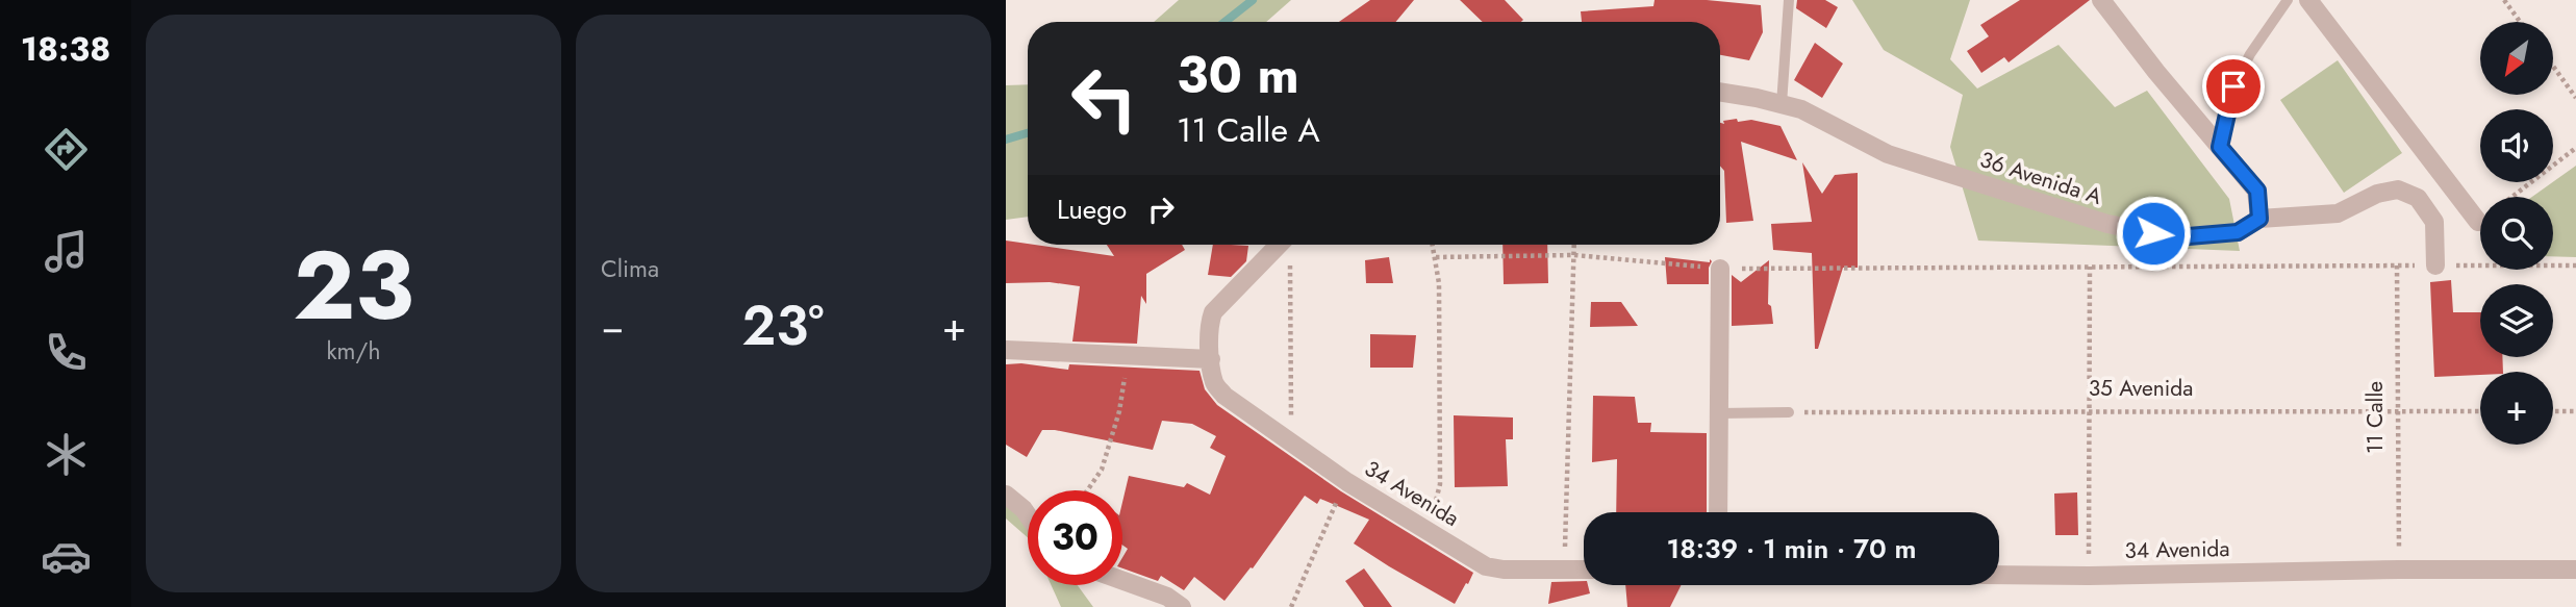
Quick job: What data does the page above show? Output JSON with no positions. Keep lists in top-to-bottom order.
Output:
{
  "streets": {
    "street": ["36 Avenida A", "34 Avenida"],
    "path": ["35 Avenida", "11 Calle"]
  },
  "crossings": [
    ["35 Avenida", "11 Calle"],
    ["11 Calle", "34 Avenida"]
  ],
  "north": "bottom left",
  "page": {
    "tabs": "18:38",
    "tile": [
      ["23", "km/h"],
      "Clima"
    ],
    "map_buttons": "+",
    "turn": ["30 m", "11 Calle A"],
    "then": "Luego",
    "heat": ["−", "23°", "+"],
    "limit": "30",
    "trip": "18:39 · 1 min · 70 m"
  }
}
